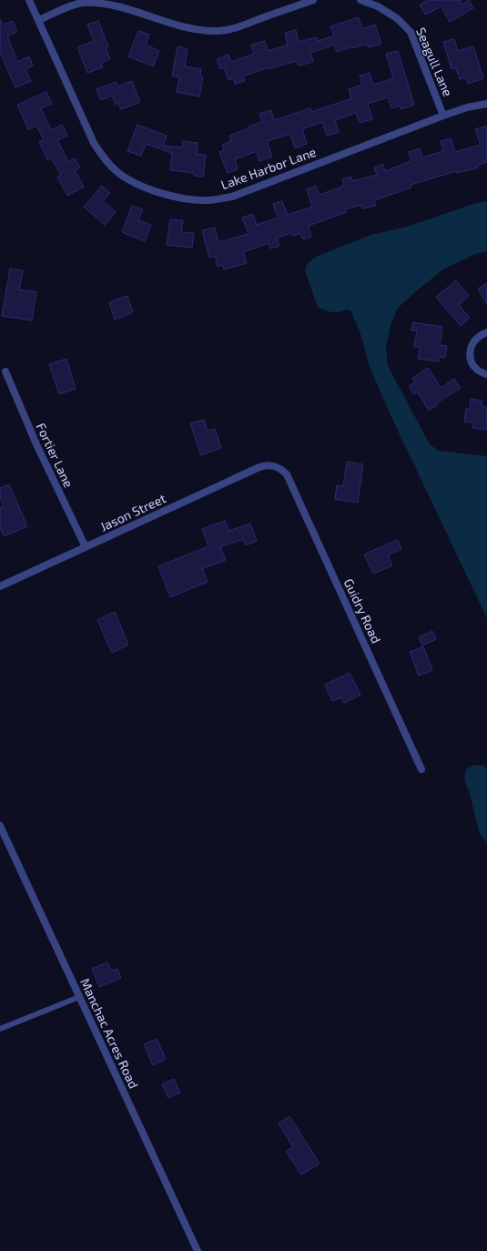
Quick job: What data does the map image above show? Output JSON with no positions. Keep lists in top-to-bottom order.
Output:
{
  "streets": {
    "street": [
      "Seagull Lane",
      "Lake Harbor Lane",
      "Fortier Lane",
      "Jason Street",
      "Guidry Road",
      "Manchac Acres Road"
    ]
  },
  "crossings": [
    ["Seagull Lane", "Lake Harbor Lane"],
    ["Fortier Lane", "Jason Street"],
    ["Jason Street", "Guidry Road"]
  ]
}
